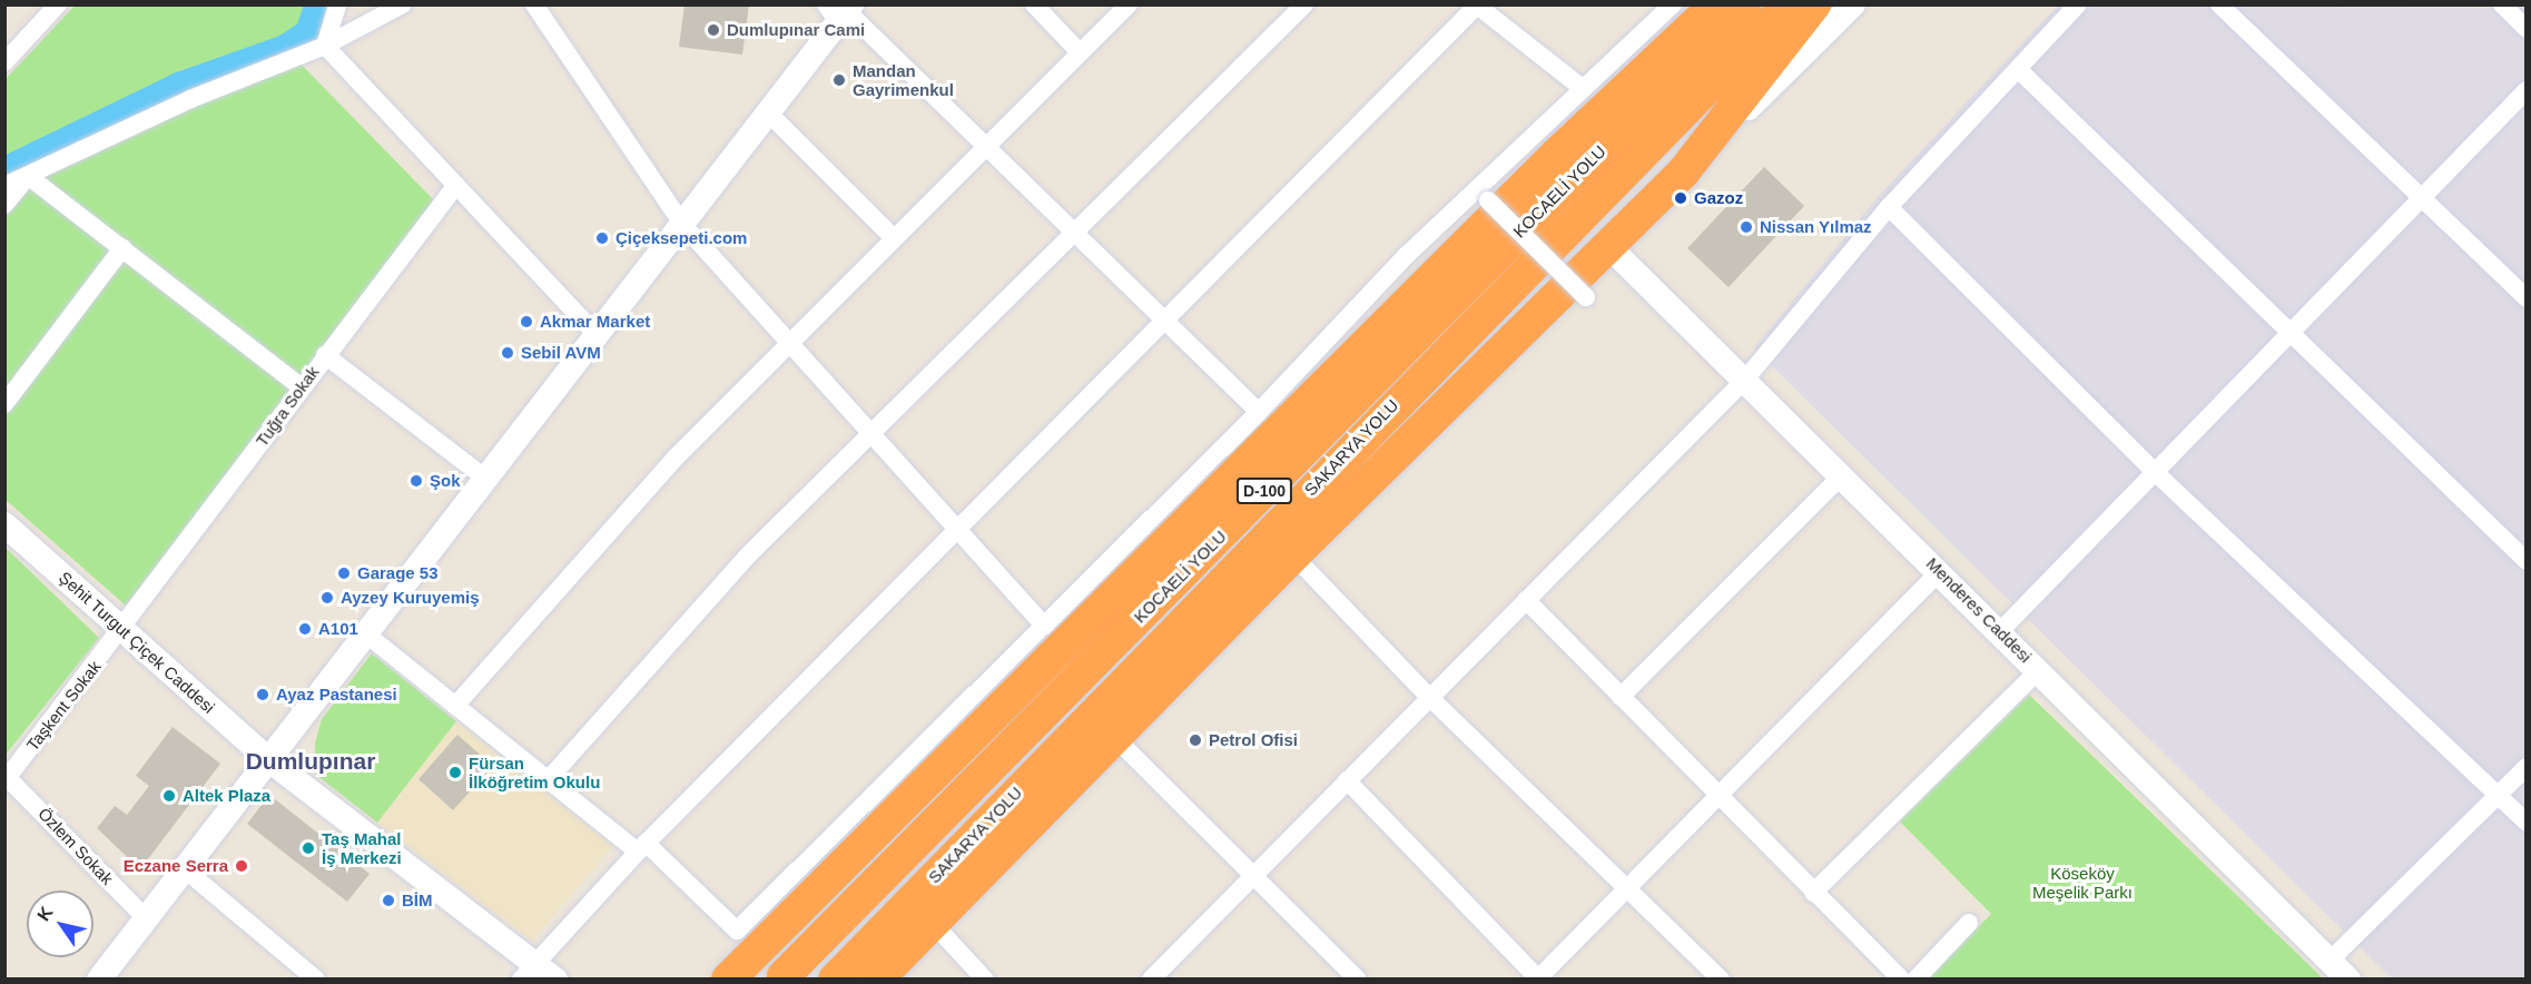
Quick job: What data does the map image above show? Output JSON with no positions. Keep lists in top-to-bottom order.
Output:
{
  "streets": {
    "highway": ["KOCAELİ YOLU", "SAKARYA YOLU", "D-100"],
    "main road": ["Menderes Caddesi", "Şehit Turgut Çiçek Caddesi"],
    "street": ["Tuğra Sokak", "Taşkent Sokak", "Özlem Sokak"]
  },
  "crossings": [
    ["Tuğra Sokak", "Şehit Turgut Çiçek Caddesi"],
    ["Tuğra Sokak", "Taşkent Sokak"],
    ["Şehit Turgut Çiçek Caddesi", "Taşkent Sokak"],
    ["Taşkent Sokak", "Özlem Sokak"]
  ],
  "districts": ["Dumlupınar"],
  "parks": ["Köseköy Meşelik Parkı"],
  "places": [
    "Dumlupınar Cami",
    "Mandan Gayrimenkul",
    "Gazoz",
    "Nissan Yılmaz",
    "Çiçeksepeti.com",
    "Akmar Market",
    "Sebil AVM",
    "Şok",
    "Garage 53",
    "Ayzey Kuruyemiş",
    "A101",
    "Ayaz Pastanesi",
    "Petrol Ofisi",
    "Fürsan İlköğretim Okulu",
    "Altek Plaza",
    "Taş Mahal İş Merkezi",
    "Eczane Serra",
    "BİM"
  ],
  "north": "top left"
}
